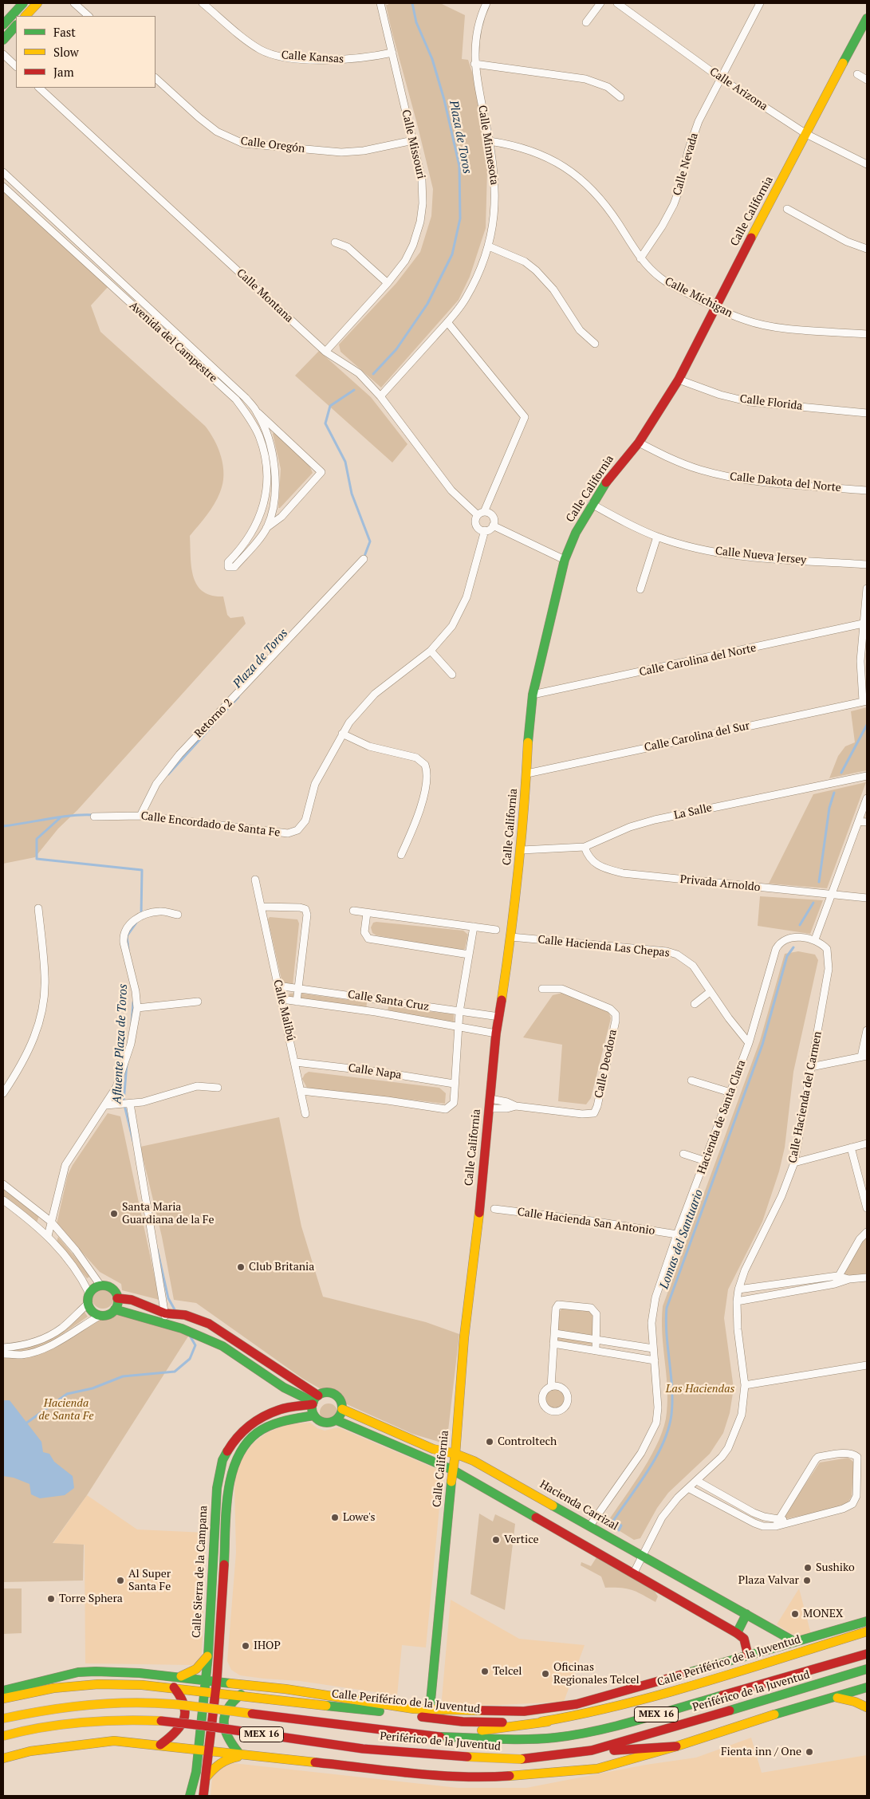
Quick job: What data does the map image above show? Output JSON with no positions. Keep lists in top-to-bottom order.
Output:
{
  "streets": {
    "main road": [
      "Calle California",
      "Hacienda Carrizal",
      "Calle Sierra de la Campana",
      "Calle Periférico de la Juventud",
      "Periférico de la Juventud",
      "MEX 16"
    ],
    "street": [
      "Calle Kansas",
      "Calle Arizona",
      "Calle Missouri",
      "Calle Oregón",
      "Calle Minnesota",
      "Calle Nevada",
      "Calle Montana",
      "Calle Míchigan",
      "Avenida del Campestre",
      "Calle Florida",
      "Calle Dakota del Norte",
      "Calle Nueva Jersey",
      "Calle Carolina del Norte",
      "Retorno 2",
      "Calle Carolina del Sur",
      "La Salle",
      "Calle Encordado de Santa Fe",
      "Privada Arnoldo",
      "Calle Hacienda Las Chepas",
      "Calle Santa Cruz",
      "Calle Malibú",
      "Calle Deodora",
      "Calle Napa",
      "Calle Hacienda del Carmen",
      "Hacienda de Santa Clara",
      "Calle Hacienda San Antonio"
    ]
  },
  "crossings": [
    ["Calle Kansas", "Calle Missouri"],
    ["Calle Arizona", "Calle Nevada"],
    ["Calle Arizona", "Calle California"],
    ["Calle Missouri", "Calle Oregón"],
    ["Calle Missouri", "Calle Montana"],
    ["Calle Minnesota", "Calle Montana"],
    ["Calle Minnesota", "Calle Míchigan"],
    ["Calle Nevada", "Calle Míchigan"],
    ["Calle California", "Calle Míchigan"],
    ["Calle California", "Calle Florida"],
    ["Calle California", "Calle Dakota del Norte"],
    ["Calle California", "Calle Nueva Jersey"],
    ["Calle California", "Calle Carolina del Norte"],
    ["Calle California", "Calle Carolina del Sur"],
    ["Calle California", "La Salle"],
    ["Calle California", "Calle Hacienda Las Chepas"],
    ["Calle California", "Calle Santa Cruz"],
    ["Calle California", "Calle Deodora"],
    ["Calle California", "Hacienda Carrizal"],
    ["Calle California", "Calle Periférico de la Juventud"],
    ["Calle Montana", "Calle Encordado de Santa Fe"],
    ["Retorno 2", "Calle Encordado de Santa Fe"],
    ["La Salle", "Privada Arnoldo"],
    ["Calle Hacienda Las Chepas", "Hacienda de Santa Clara"],
    ["Calle Santa Cruz", "Calle Malibú"],
    ["Calle Malibú", "Calle Napa"],
    ["Calle Hacienda del Carmen", "Hacienda de Santa Clara"],
    ["Calle Hacienda del Carmen", "Hacienda Carrizal"],
    ["Hacienda de Santa Clara", "Calle Hacienda San Antonio"],
    ["Hacienda de Santa Clara", "Hacienda Carrizal"],
    ["Hacienda Carrizal", "Calle Sierra de la Campana"],
    ["Calle Sierra de la Campana", "Calle Periférico de la Juventud"]
  ],
  "water": ["Plaza de Toros", "Afluente Plaza de Toros", "Lomas del Santuario"],
  "parks": ["Las Haciendas", "Hacienda de Santa Fe"],
  "places": [
    "Santa Maria Guardiana de la Fe",
    "Club Britania",
    "Controltech",
    "Lowe's",
    "Vertice",
    "Sushiko",
    "Al Super Santa Fe",
    "Plaza Valvar",
    "Torre Sphera",
    "MONEX",
    "IHOP",
    "Telcel",
    "Oficinas Regionales Telcel",
    "Fienta inn / One"
  ],
  "legend": ["Fast", "Slow", "Jam"]
}
